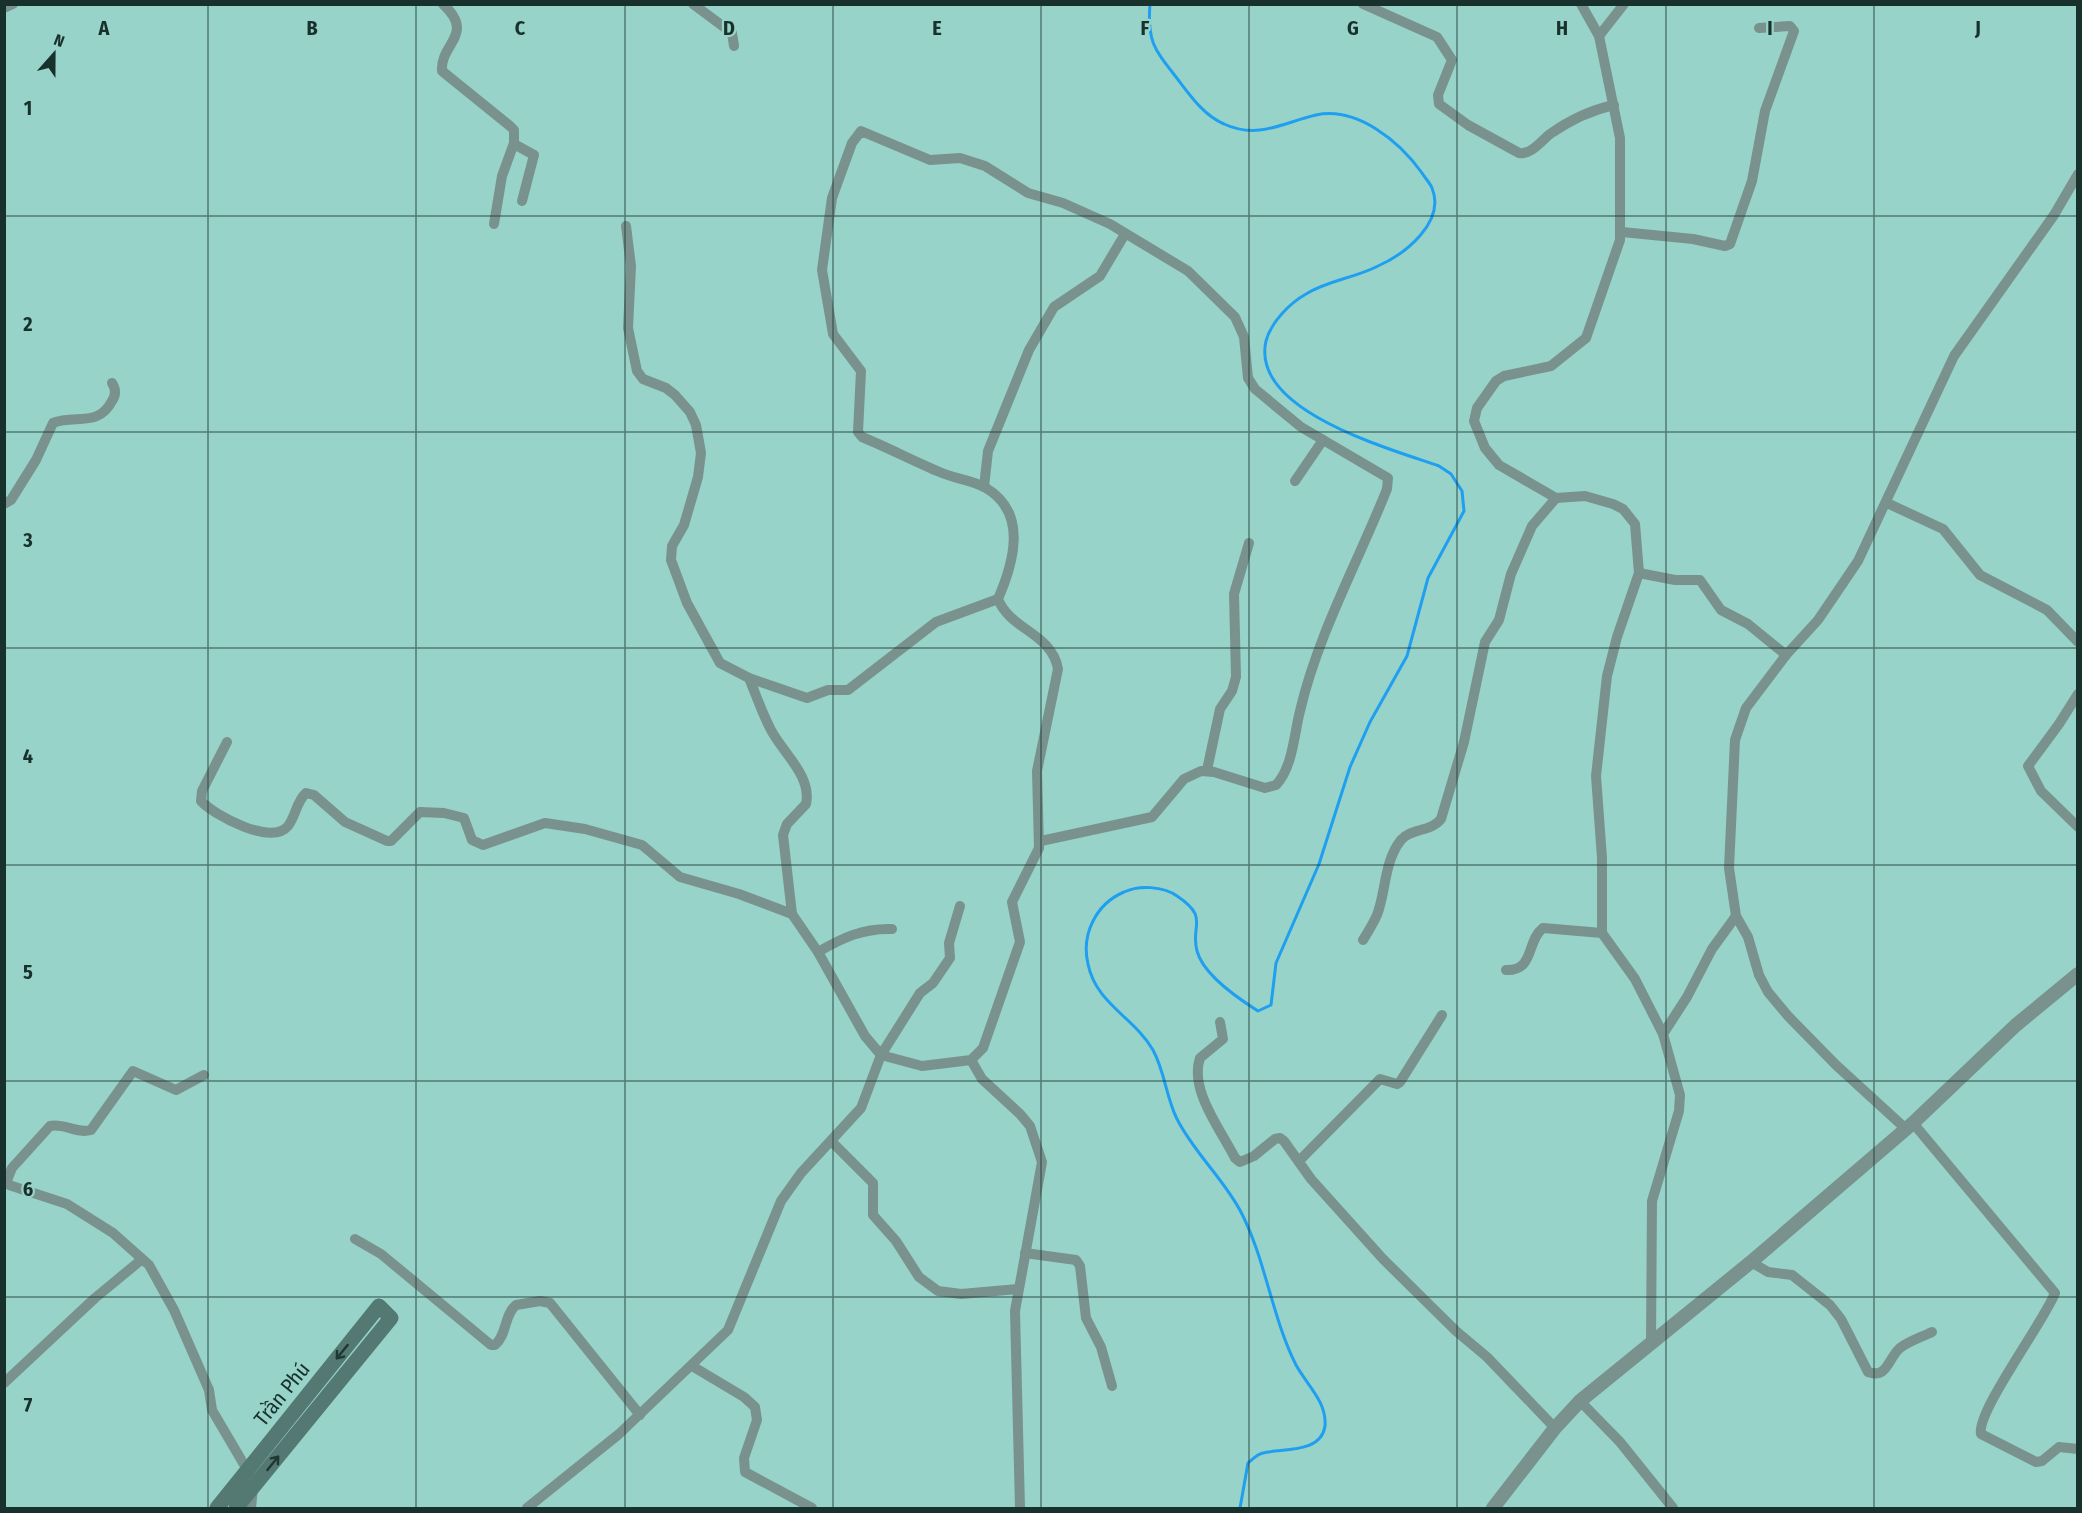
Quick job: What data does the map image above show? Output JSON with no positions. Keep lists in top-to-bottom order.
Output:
{
  "streets": {
    "main road": ["Trần Phú"]
  },
  "north": "top",
  "grid": {
    "columns": [
      "A",
      "B",
      "C",
      "D",
      "E",
      "F",
      "G",
      "H",
      "I",
      "J"
    ],
    "rows": [
      "1",
      "2",
      "3",
      "4",
      "5",
      "6",
      "7"
    ]
  }
}
